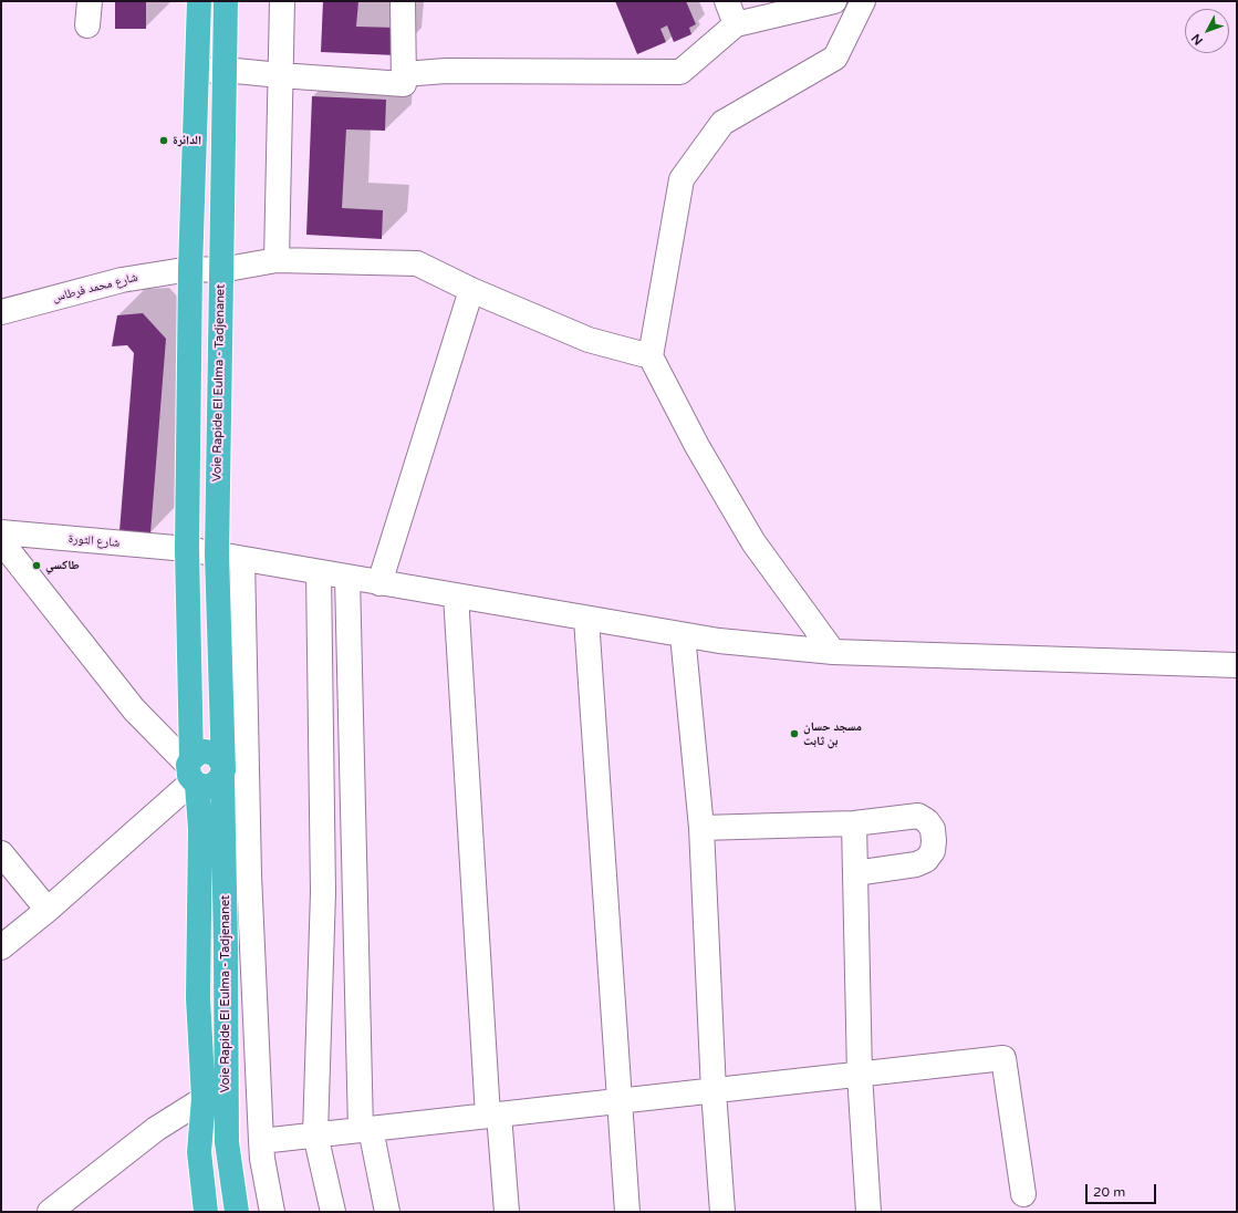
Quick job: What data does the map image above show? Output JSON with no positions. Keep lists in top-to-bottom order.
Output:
{
  "streets": {
    "highway": ["Voie Rapide El Eulma - Tadjenanet"],
    "street": ["شارع محمد فرطاس", "شارع الثورة"]
  },
  "crossings": [
    ["شارع محمد فرطاس", "Voie Rapide El Eulma - Tadjenanet"],
    ["Voie Rapide El Eulma - Tadjenanet", "شارع الثورة"]
  ],
  "places": ["الدائرة", "طاكسي", "مسجد حسان بن ثابت"],
  "scale_bar": "20 m",
  "north": "bottom left"
}
